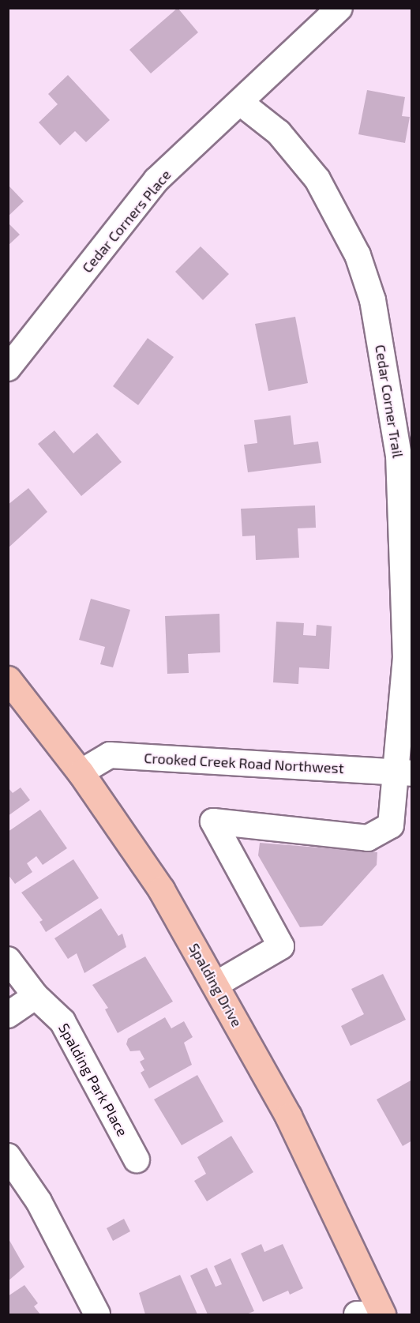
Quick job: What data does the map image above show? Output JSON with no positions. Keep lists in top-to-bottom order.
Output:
{
  "streets": {
    "main road": ["Spalding Drive"],
    "street": [
      "Cedar Corners Place",
      "Cedar Corner Trail",
      "Crooked Creek Road Northwest",
      "Spalding Park Place"
    ]
  },
  "crossings": [
    ["Cedar Corners Place", "Cedar Corner Trail"],
    ["Cedar Corner Trail", "Crooked Creek Road Northwest"],
    ["Cedar Corner Trail", "Spalding Drive"],
    ["Crooked Creek Road Northwest", "Spalding Drive"]
  ]
}
